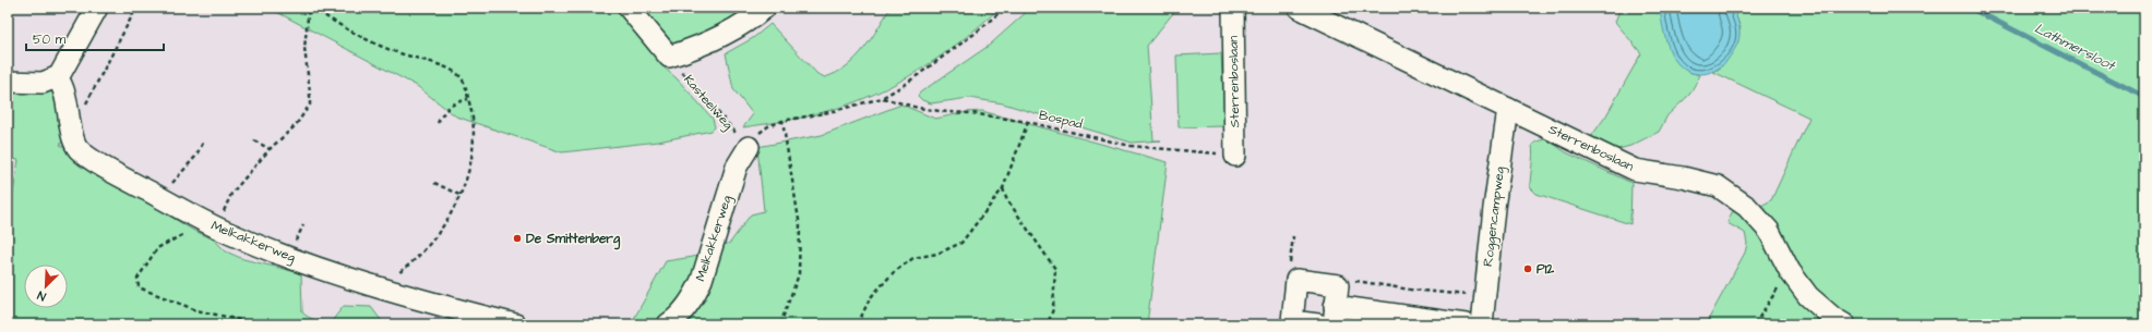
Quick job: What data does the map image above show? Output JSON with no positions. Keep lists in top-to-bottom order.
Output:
{
  "streets": {
    "street": ["Sterrenboslaan", "Roggencampweg", "Melkakkerweg"],
    "path": ["Kasteelweg", "Bospad"]
  },
  "crossings": [
    ["Sterrenboslaan", "Bospad"],
    ["Sterrenboslaan", "Roggencampweg"],
    ["Kasteelweg", "Melkakkerweg"]
  ],
  "water": ["Lathmersloot"],
  "places": ["De Smittenberg", "P12"],
  "scale_bar": "50 m",
  "north": "bottom left"
}
